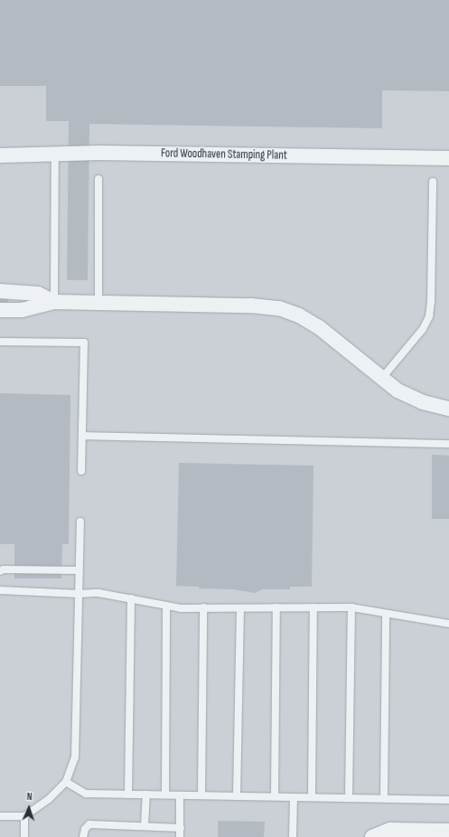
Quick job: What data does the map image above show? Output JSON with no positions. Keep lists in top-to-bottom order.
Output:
{
  "streets": {
    "street": ["Ford Woodhaven Stamping Plant"]
  },
  "north": "top"
}
